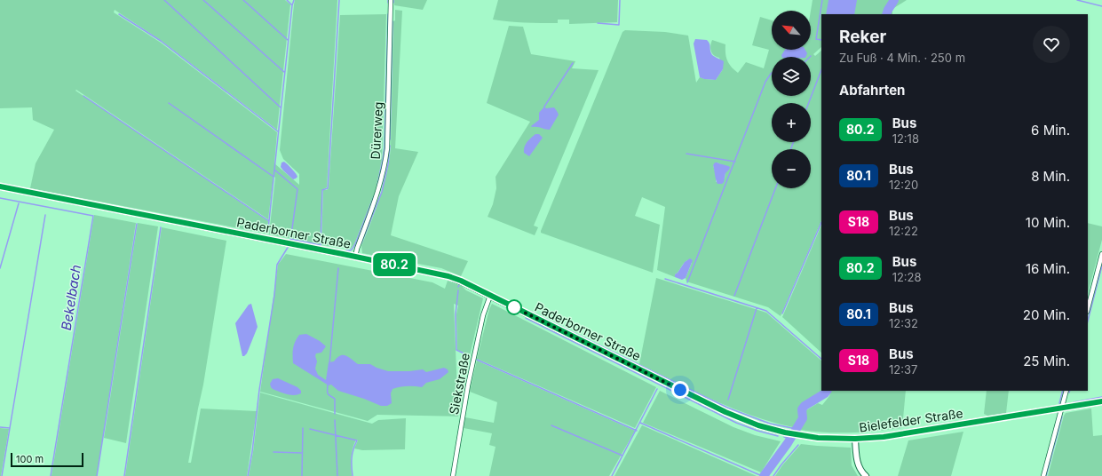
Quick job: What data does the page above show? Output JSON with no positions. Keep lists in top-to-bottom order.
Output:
{
  "streets": {
    "main road": ["Paderborner Straße", "Bielefelder Straße"],
    "street": ["Dürerweg", "Siekstraße"]
  },
  "crossings": [
    ["Dürerweg", "Paderborner Straße"],
    ["Paderborner Straße", "Siekstraße"],
    ["Paderborner Straße", "Bielefelder Straße"]
  ],
  "water": ["Bekelbach"],
  "lines": ["bus line 80.2"],
  "scale_bar": "100 m",
  "north": "top left",
  "page": {
    "on_map": "80.2",
    "map_buttons": ["+", "−"],
    "heading": [
      ["Reker", "Zu Fuß · 4 Min. · 250 m"],
      "Abfahrten"
    ],
    "list": [
      {
        "mark": "80.2",
        "name": "Bus",
        "note": "12:18",
        "value": "6 Min."
      },
      {
        "mark": "80.1",
        "name": "Bus",
        "note": "12:20",
        "value": "8 Min."
      },
      {
        "mark": "S18",
        "name": "Bus",
        "note": "12:22",
        "value": "10 Min."
      },
      {
        "mark": "80.2",
        "name": "Bus",
        "note": "12:28",
        "value": "16 Min."
      },
      {
        "mark": "80.1",
        "name": "Bus",
        "note": "12:32",
        "value": "20 Min."
      },
      {
        "mark": "S18",
        "name": "Bus",
        "note": "12:37",
        "value": "25 Min."
      }
    ],
    "scale": "100 m"
  }
}
